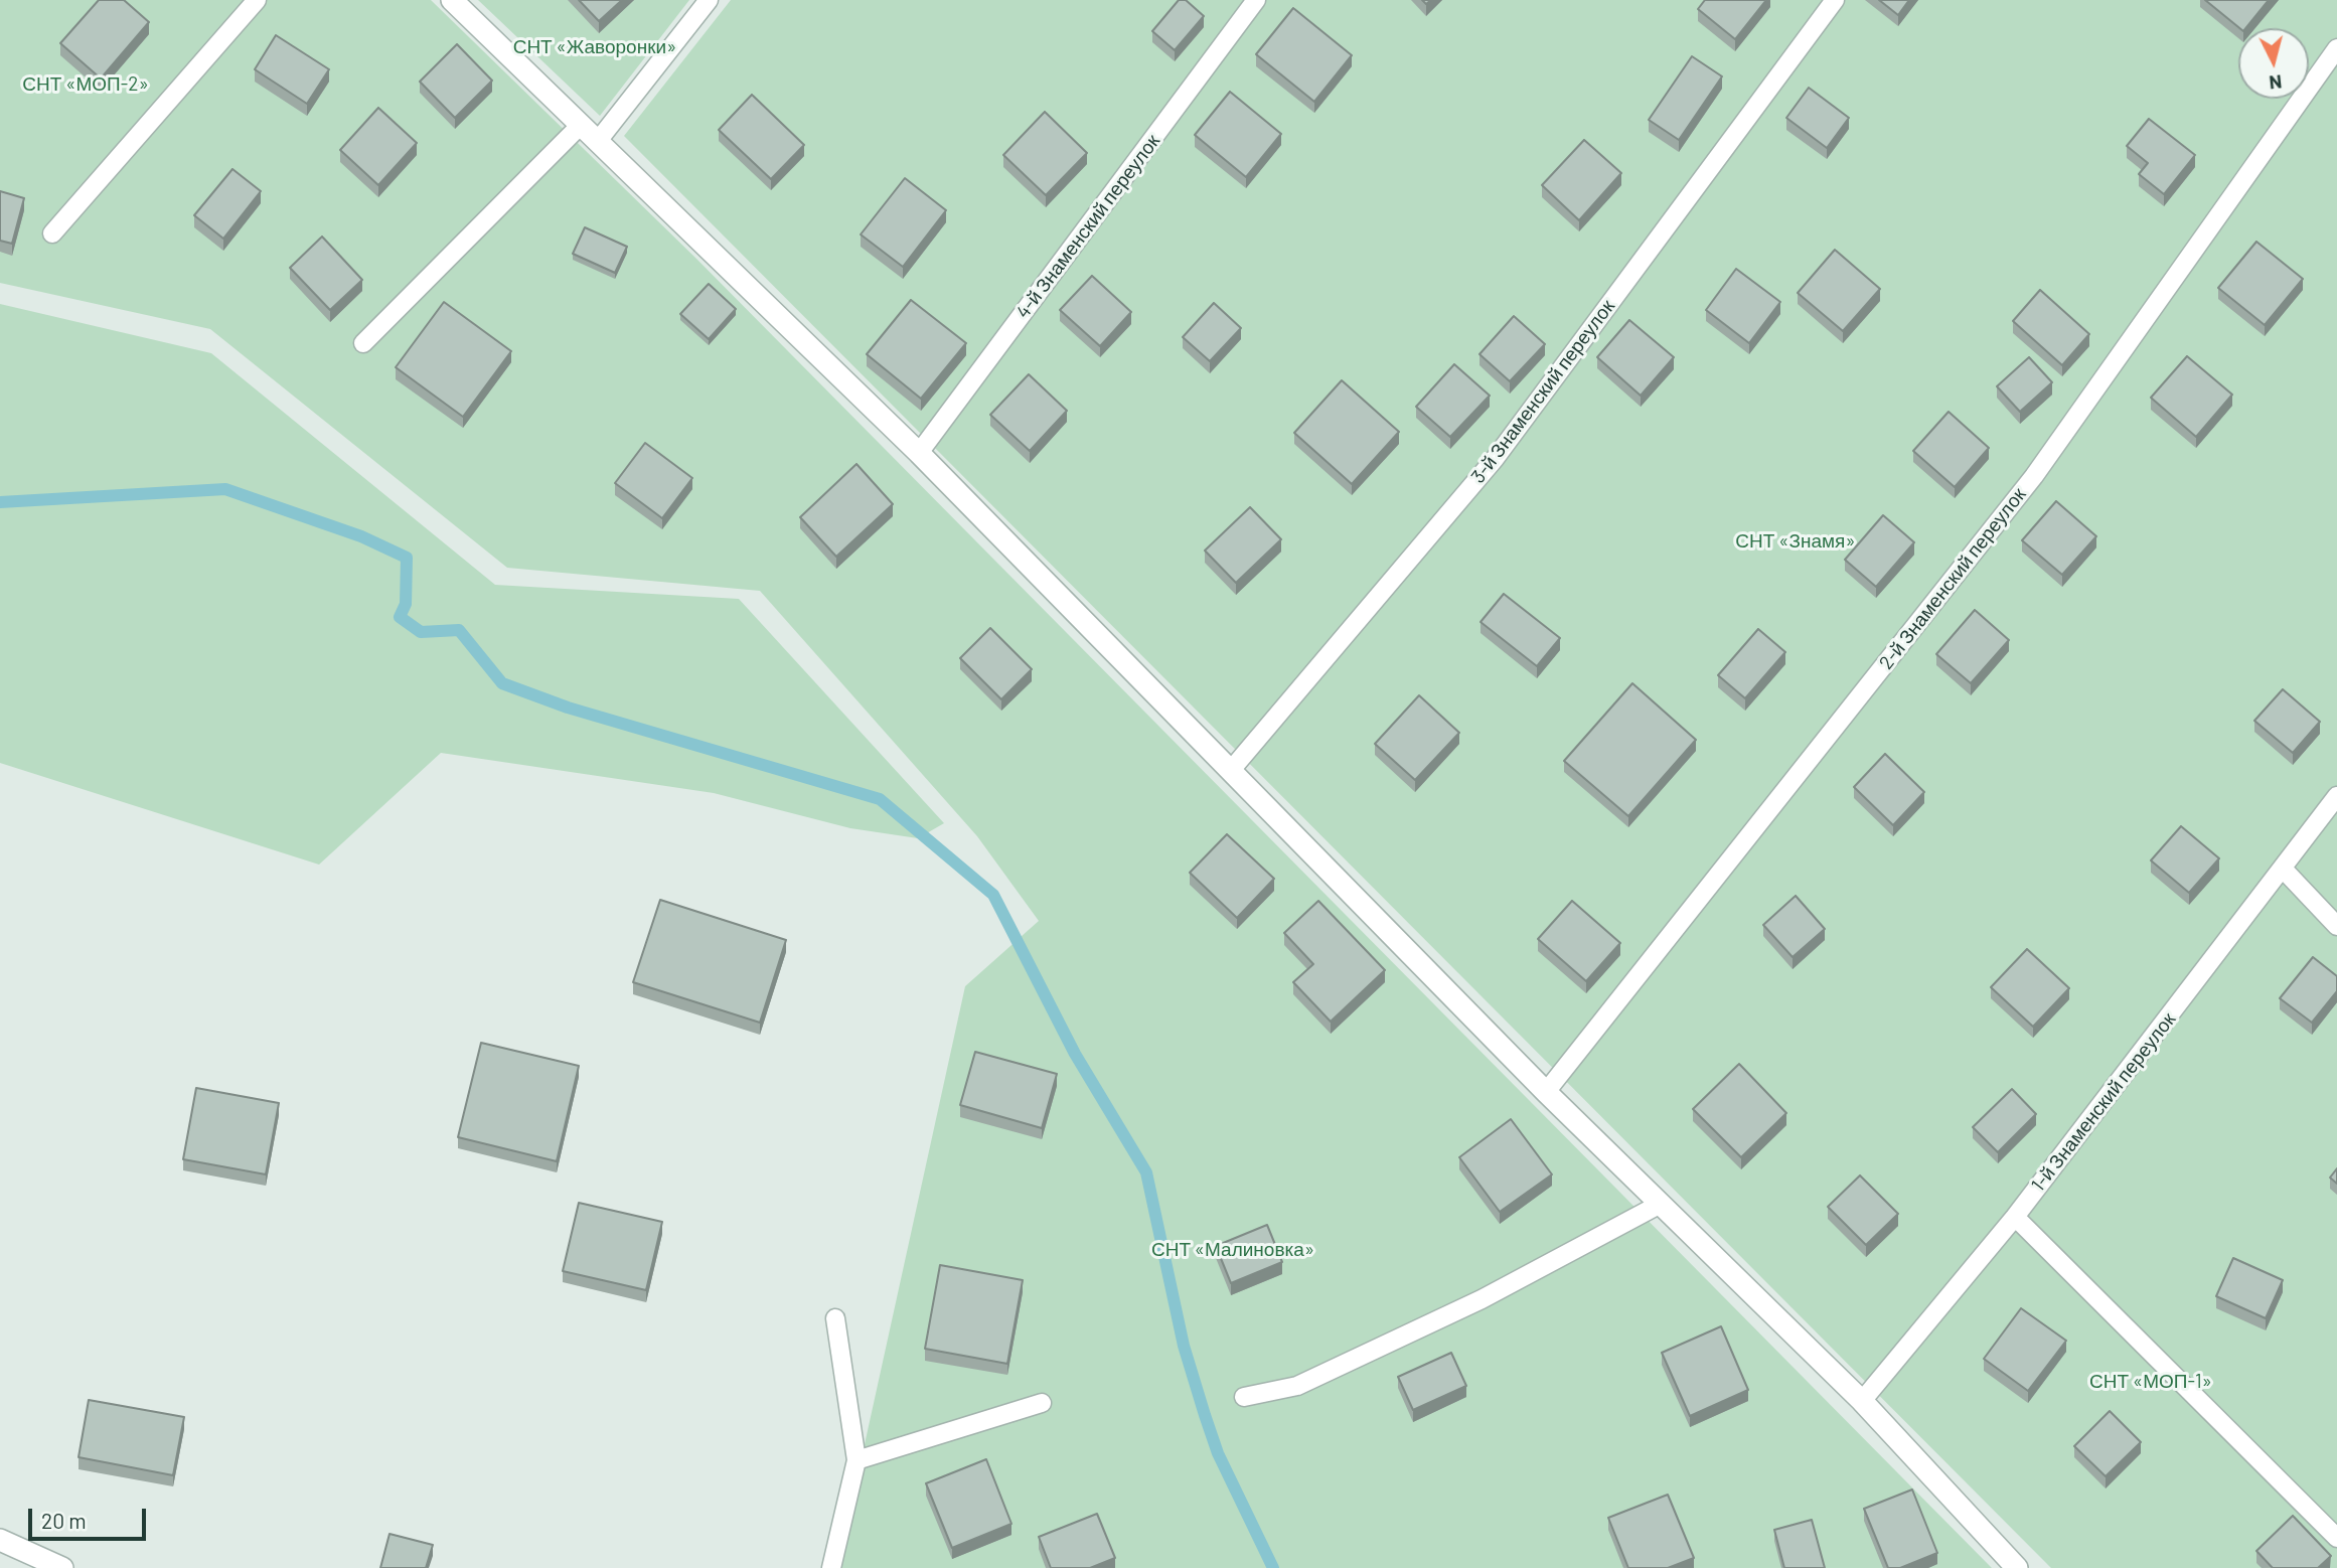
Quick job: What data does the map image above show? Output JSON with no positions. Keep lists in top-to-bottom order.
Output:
{
  "streets": {
    "lane": [
      "4-й Знаменский переулок",
      "3-й Знаменский переулок",
      "2-й Знаменский переулок",
      "1-й Знаменский переулок"
    ]
  },
  "parks": [
    "СНТ «Жаворонки»",
    "СНТ «МОП-2»",
    "СНТ «Знамя»",
    "СНТ «Малиновка»",
    "СНТ «МОП-1»"
  ],
  "scale_bar": "20 m",
  "north": "bottom"
}
